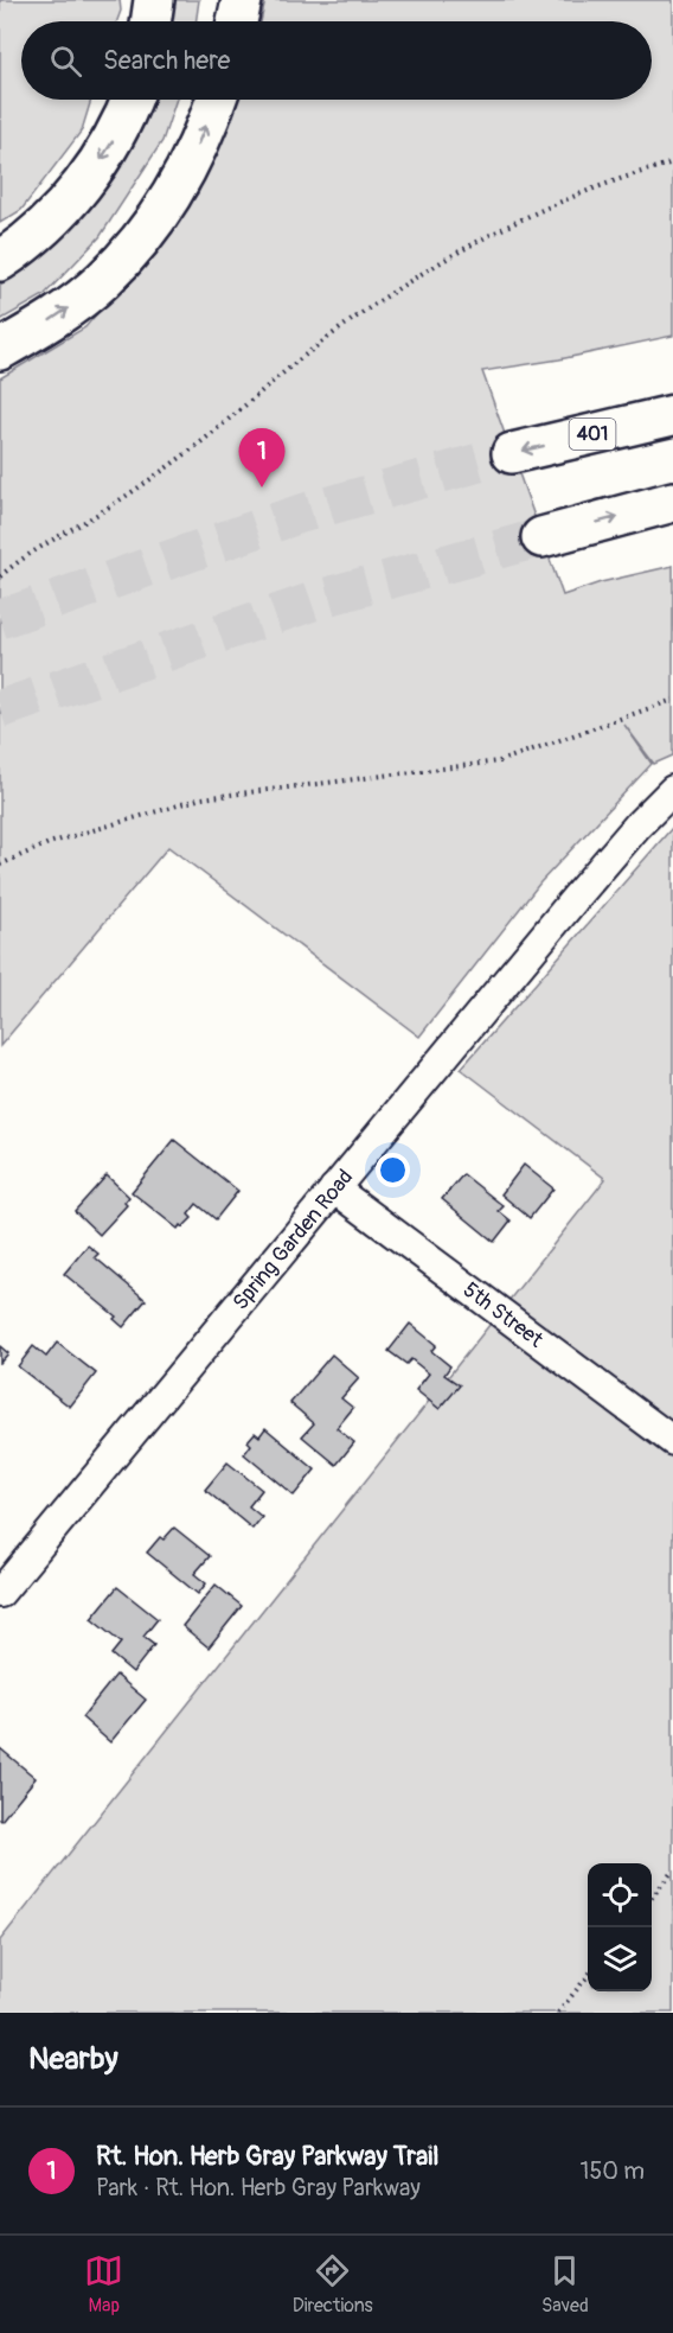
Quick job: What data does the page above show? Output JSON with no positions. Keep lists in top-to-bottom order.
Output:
{
  "streets": {
    "highway": ["401"],
    "street": ["Spring Garden Road", "5th Street"]
  },
  "crossings": [
    ["Spring Garden Road", "5th Street"]
  ],
  "page": {
    "search": "Search here",
    "pins": "1",
    "heading": "Nearby",
    "list": [
      {
        "mark": "1",
        "name": "Rt. Hon. Herb Gray Parkway Trail",
        "note": "Park · Rt. Hon. Herb Gray Parkway",
        "value": "150 m"
      }
    ],
    "nav": ["Map", "Directions", "Saved"]
  }
}
